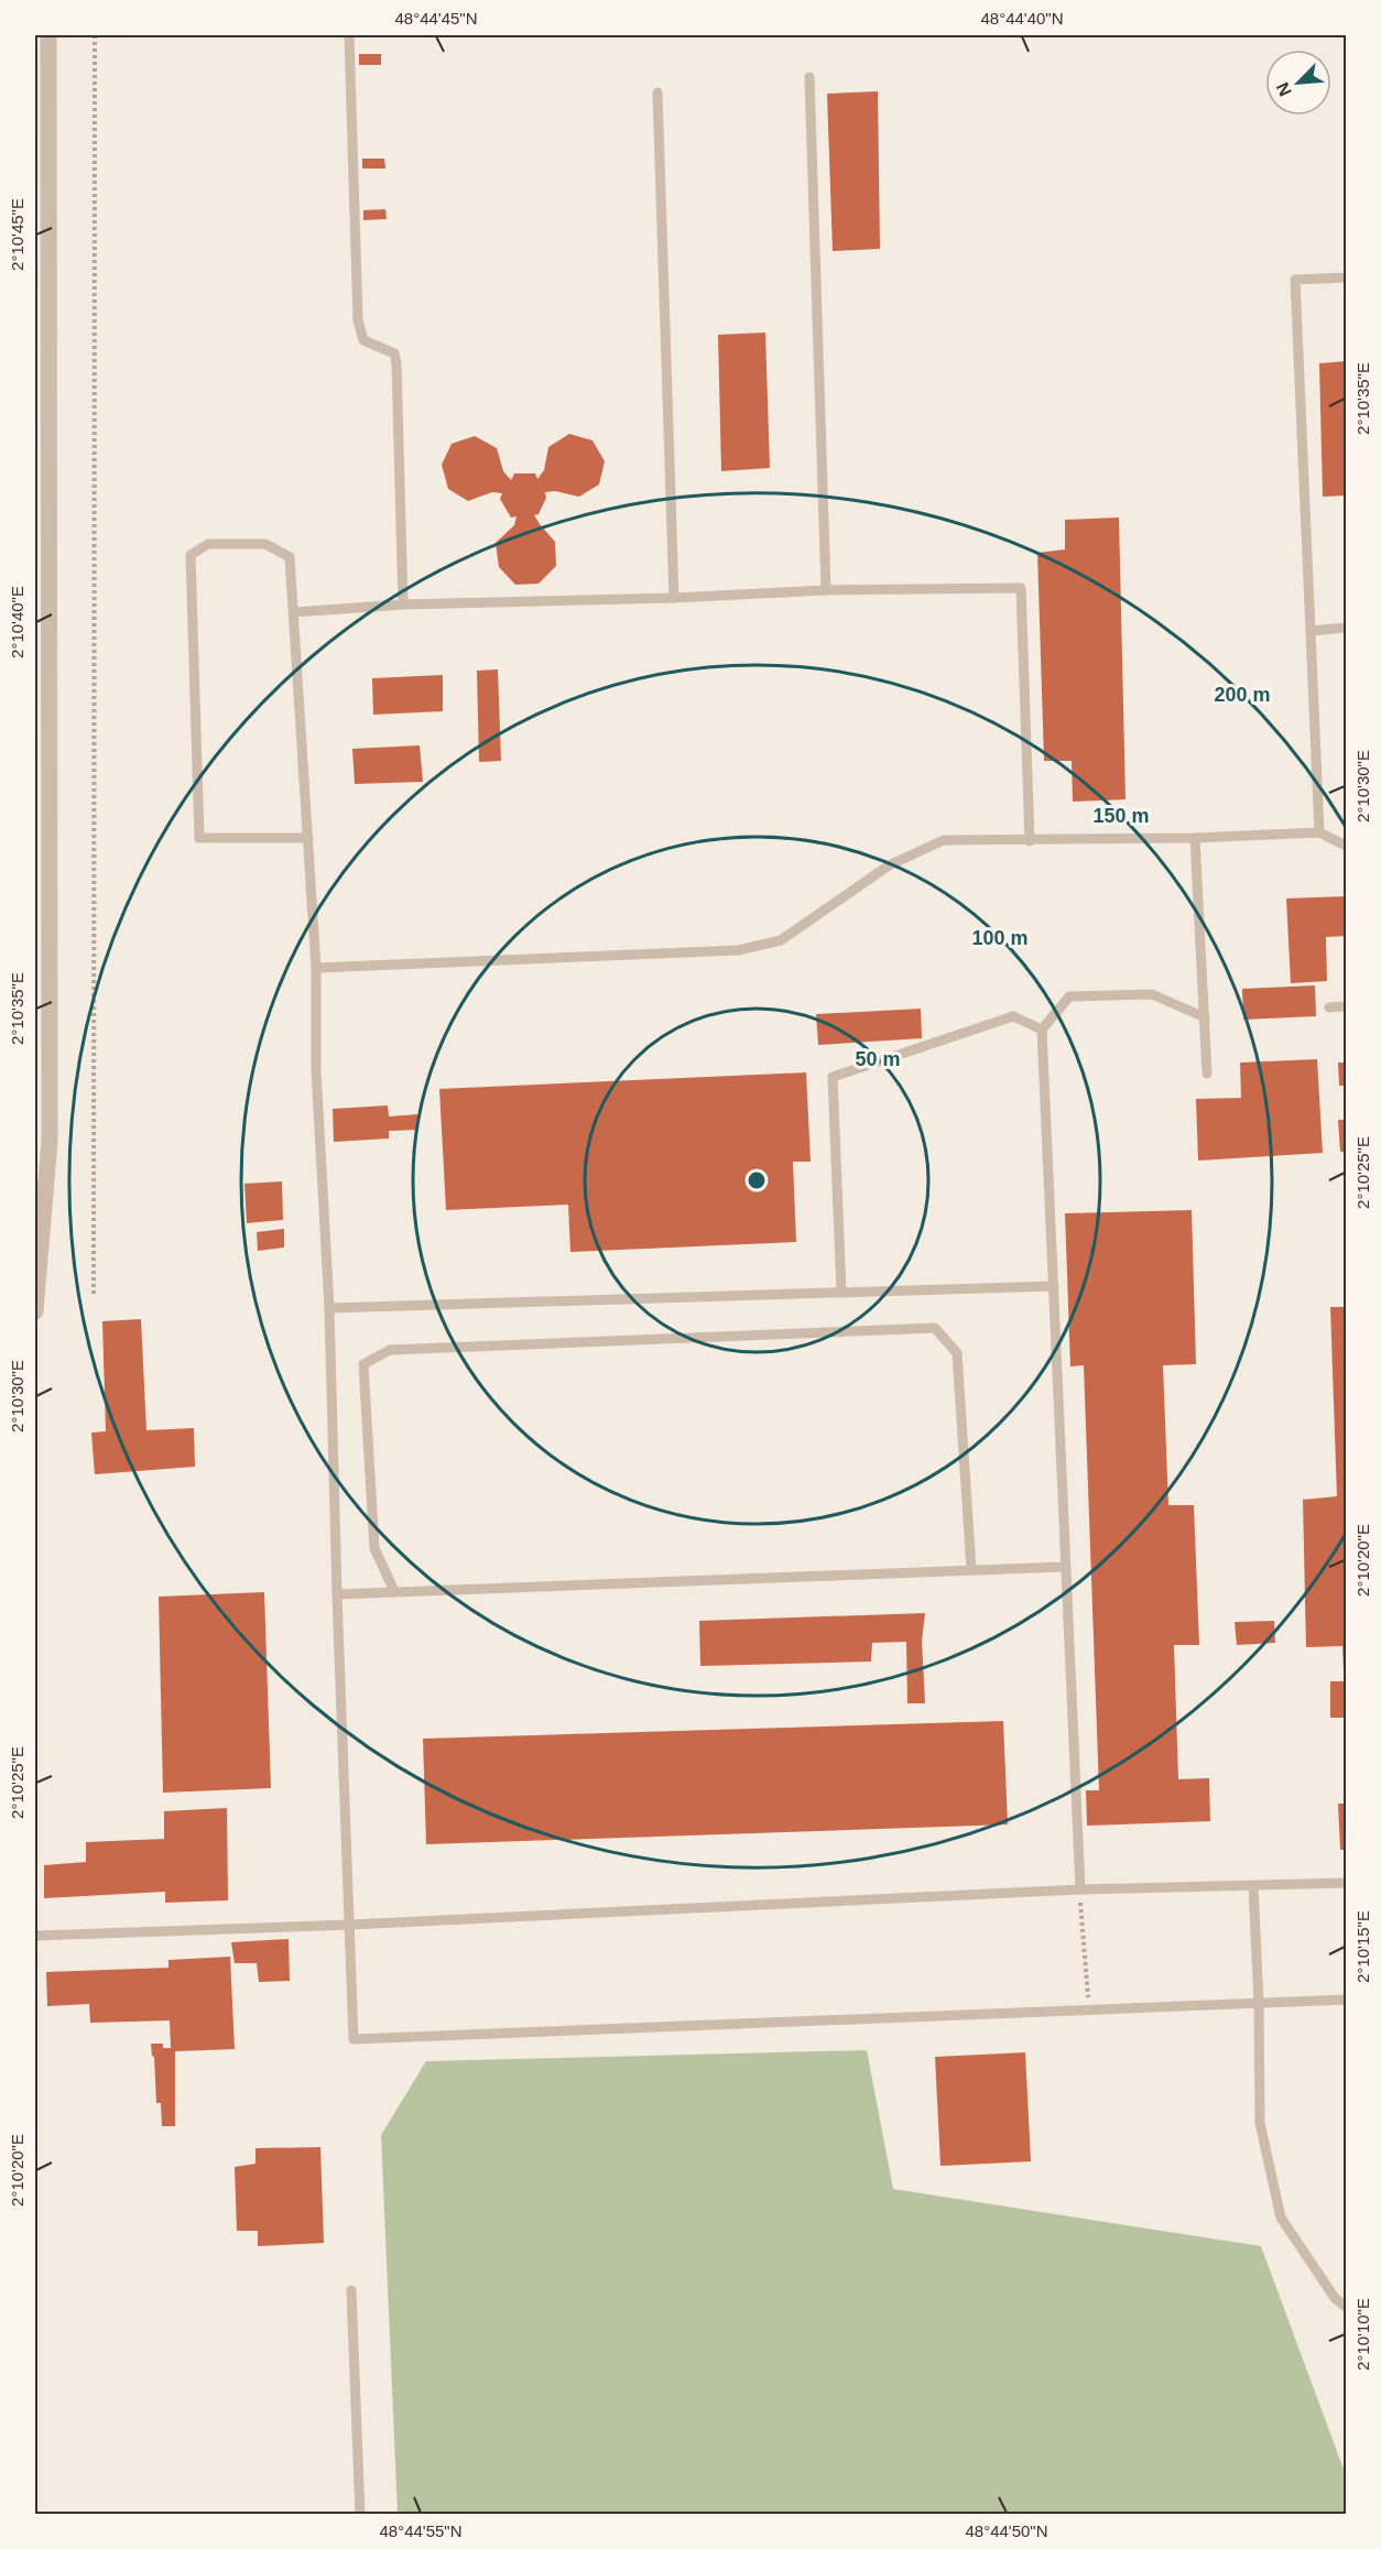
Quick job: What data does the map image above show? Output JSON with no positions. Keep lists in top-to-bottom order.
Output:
{
  "north": "bottom left",
  "coordinates": [
    "48°44'45\"N",
    "48°44'40\"N",
    "2°10'45\"E",
    "2°10'35\"E",
    "2°10'40\"E",
    "2°10'30\"E",
    "2°10'25\"E",
    "2°10'20\"E",
    "2°10'15\"E",
    "2°10'10\"E",
    "48°44'55\"N",
    "48°44'50\"N"
  ],
  "rings": [
    "200 m",
    "150 m",
    "100 m",
    "50 m"
  ]
}
